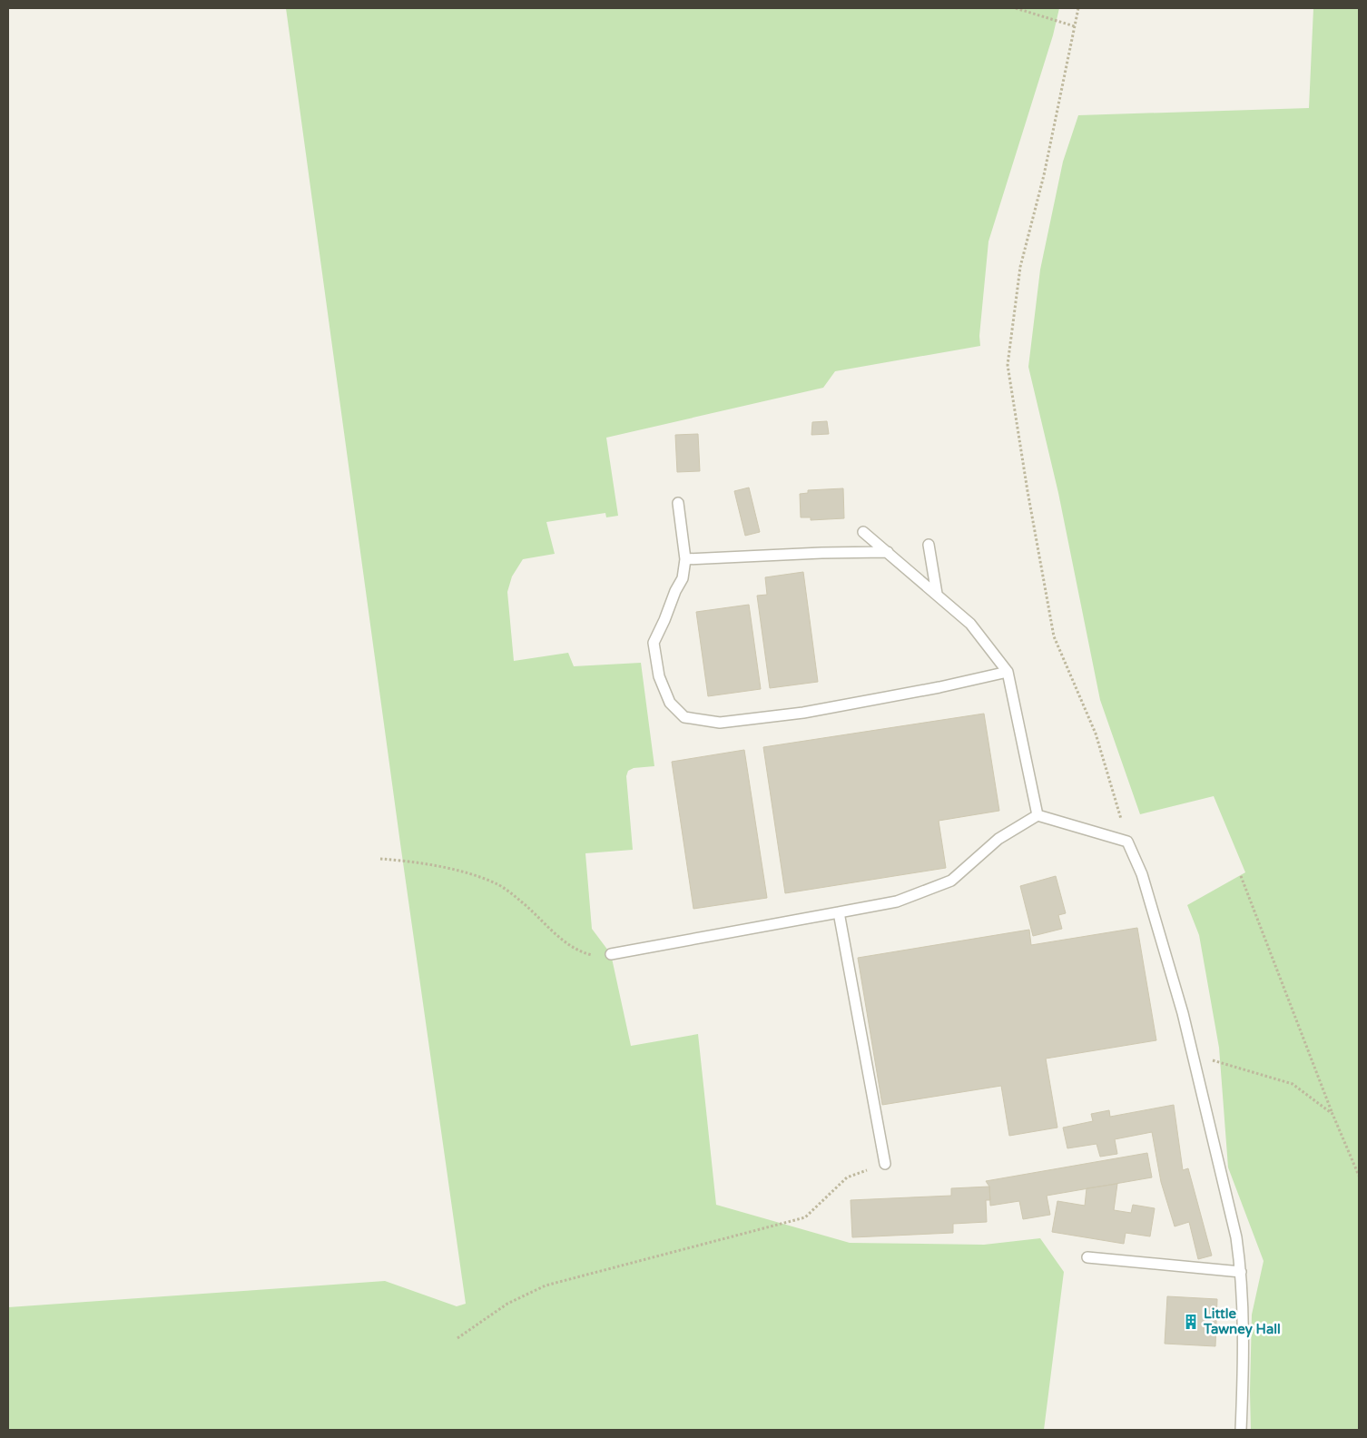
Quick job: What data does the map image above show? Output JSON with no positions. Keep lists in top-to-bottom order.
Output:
{
  "places": {
    "building": ["Little Tawney Hall"]
  }
}
